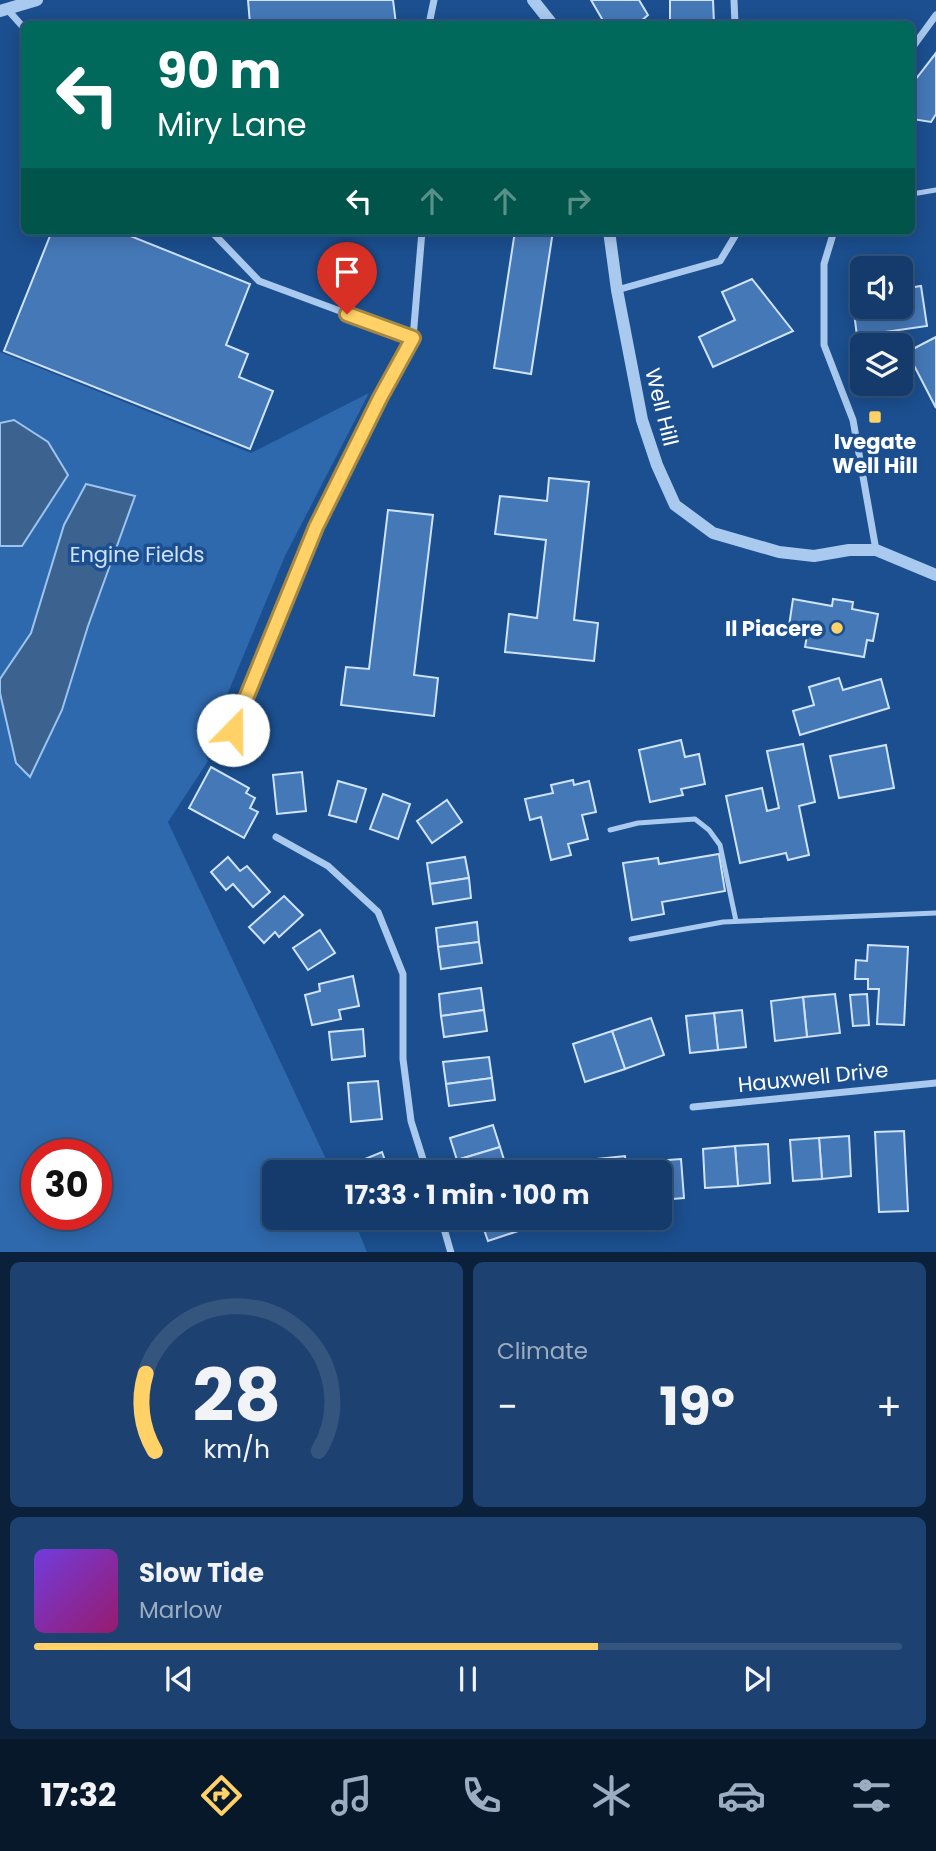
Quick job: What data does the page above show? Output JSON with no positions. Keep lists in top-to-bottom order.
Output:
{
  "streets": {
    "street": ["Well Hill", "Hauxwell Drive"]
  },
  "parks": ["Engine Fields"],
  "places": {
    "transit": ["Ivegate Well Hill"],
    "other": ["Il Piacere"]
  },
  "page": {
    "turn": ["90 m", "Miry Lane"],
    "limit": "30",
    "trip": "17:33 · 1 min · 100 m",
    "tile": "Climate",
    "heat": ["−", "19°", "+"],
    "song": ["Slow Tide", "Marlow"],
    "tabs": "17:32",
    "gauge": ["28", "km/h"]
  }
}
